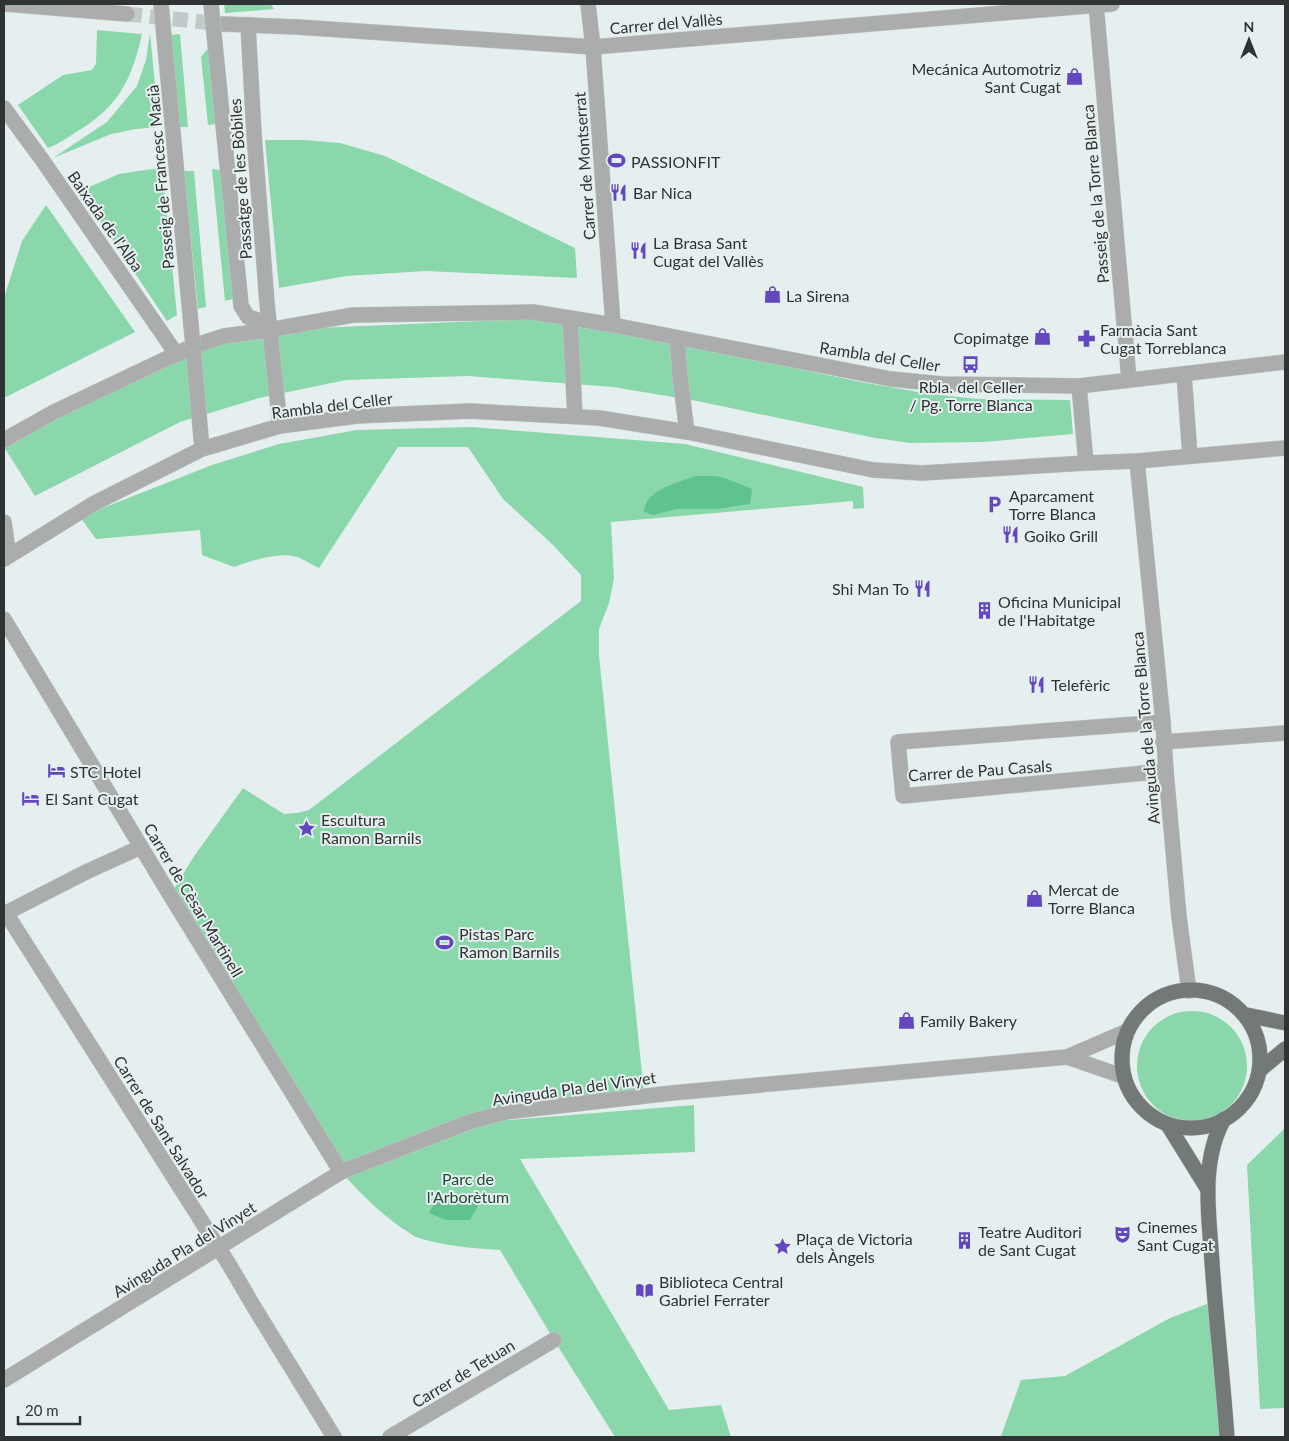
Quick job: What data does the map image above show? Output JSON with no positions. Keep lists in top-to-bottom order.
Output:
{
  "streets": {
    "street": [
      "Carrer del Vallès",
      "Carrer de Montserrat",
      "Passeig de Francesc Macià",
      "Passatge de les Bòbiles",
      "Passeig de la Torre Blanca",
      "Baixada de l'Alba",
      "Rambla del Celler",
      "Avinguda de la Torre Blanca",
      "Carrer de Pau Casals",
      "Carrer de Cèsar Martinell",
      "Avinguda Pla del Vinyet",
      "Carrer de Sant Salvador",
      "Carrer de Tetuan"
    ]
  },
  "crossings": [
    ["Carrer del Vallès", "Carrer de Montserrat"],
    ["Carrer del Vallès", "Passatge de les Bòbiles"],
    ["Carrer del Vallès", "Passeig de la Torre Blanca"],
    ["Carrer de Montserrat", "Rambla del Celler"],
    ["Passeig de Francesc Macià", "Rambla del Celler"],
    ["Passatge de les Bòbiles", "Rambla del Celler"],
    ["Passeig de la Torre Blanca", "Rambla del Celler"],
    ["Baixada de l'Alba", "Rambla del Celler"],
    ["Rambla del Celler", "Avinguda de la Torre Blanca"],
    ["Avinguda de la Torre Blanca", "Carrer de Pau Casals"],
    ["Avinguda de la Torre Blanca", "Avinguda Pla del Vinyet"],
    ["Carrer de Cèsar Martinell", "Avinguda Pla del Vinyet"],
    ["Avinguda Pla del Vinyet", "Carrer de Sant Salvador"]
  ],
  "parks": ["Parc de l'Arborètum"],
  "places": {
    "shop": [
      "Mecánica Automotriz Sant Cugat",
      "La Sirena",
      "Copimatge",
      "Mercat de Torre Blanca",
      "Family Bakery"
    ],
    "sports": ["PASSIONFIT", "Pistas Parc Ramon Barnils"],
    "restaurant": [
      "Bar Nica",
      "La Brasa Sant Cugat del Vallès",
      "Goiko Grill",
      "Shi Man To",
      "Telefèric"
    ],
    "pharmacy": ["Farmàcia Sant Cugat Torreblanca"],
    "bus stop": ["Rbla. del Celler / Pg. Torre Blanca"],
    "parking": ["Aparcament Torre Blanca"],
    "building": ["Oficina Municipal de l'Habitatge", "Teatre Auditori de Sant Cugat"],
    "hotel": ["STC Hotel", "El Sant Cugat"],
    "place": ["Escultura Ramon Barnils", "Plaça de Victoria dels Àngels"],
    "theatre": ["Cinemes Sant Cugat"],
    "library": ["Biblioteca Central Gabriel Ferrater"]
  },
  "scale_bar": "20 m",
  "north": "top"
}
